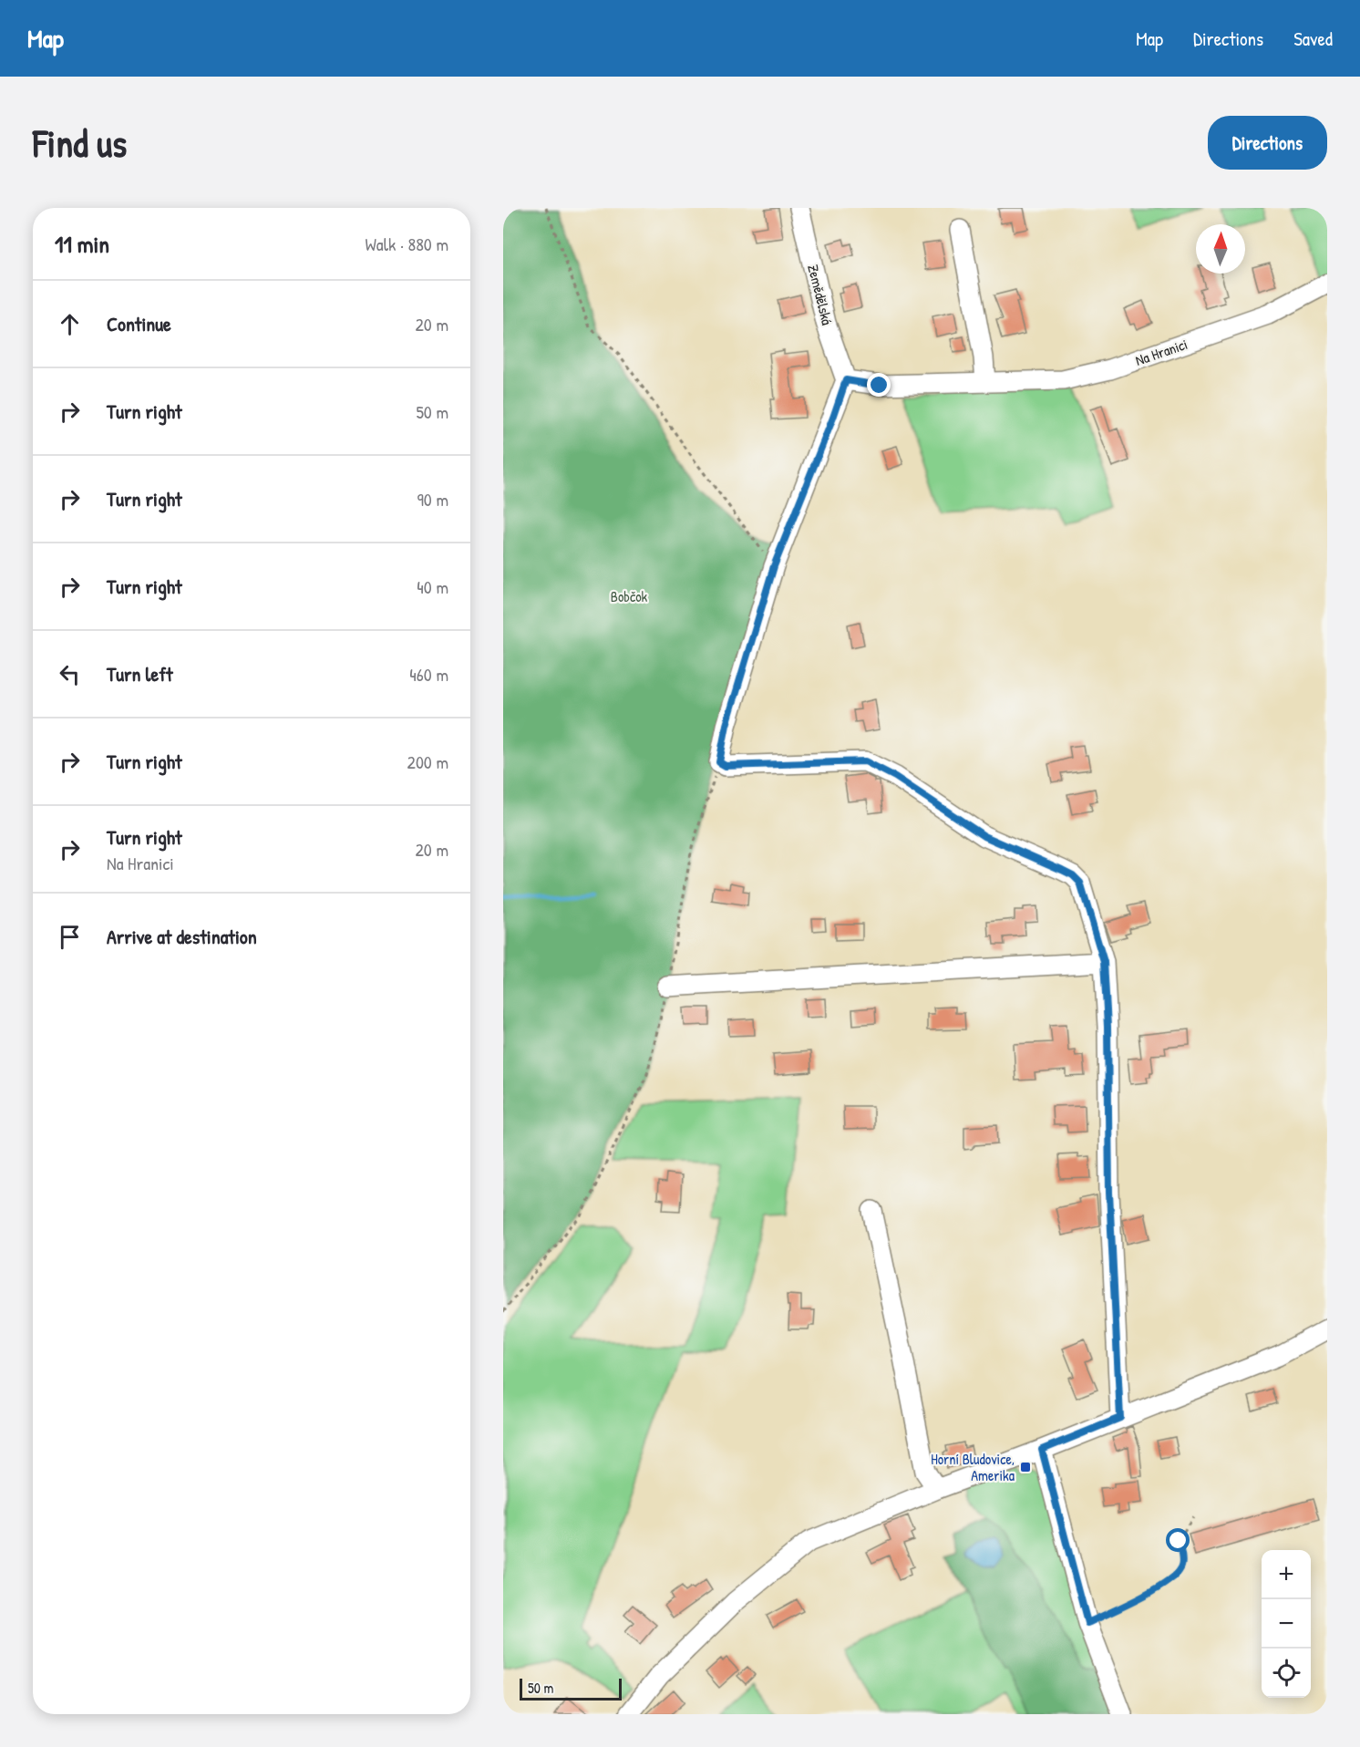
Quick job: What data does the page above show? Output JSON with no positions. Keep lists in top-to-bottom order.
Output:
{
  "streets": {
    "street": ["Zemědělská", "Na Hranici"]
  },
  "crossings": [
    ["Zemědělská", "Na Hranici"]
  ],
  "parks": ["Bobčok"],
  "places": {
    "transit": ["Horní Bludovice, Amerika"]
  },
  "scale_bar": "50 m",
  "north": "top",
  "page": {
    "header": "Map",
    "nav": ["Map", "Directions", "Saved"],
    "buttons": "Directions",
    "title": "Find us",
    "heading": ["11 min", "Walk · 880 m"],
    "list": [
      ["Continue", "20 m"],
      ["Turn right", "50 m"],
      ["Turn right", "90 m"],
      ["Turn right", "40 m"],
      ["Turn left", "460 m"],
      ["Turn right", "200 m"],
      ["Turn right", "Na Hranici", "20 m"],
      "Arrive at destination"
    ],
    "map_buttons": ["+", "−"],
    "scale": "50 m"
  }
}
